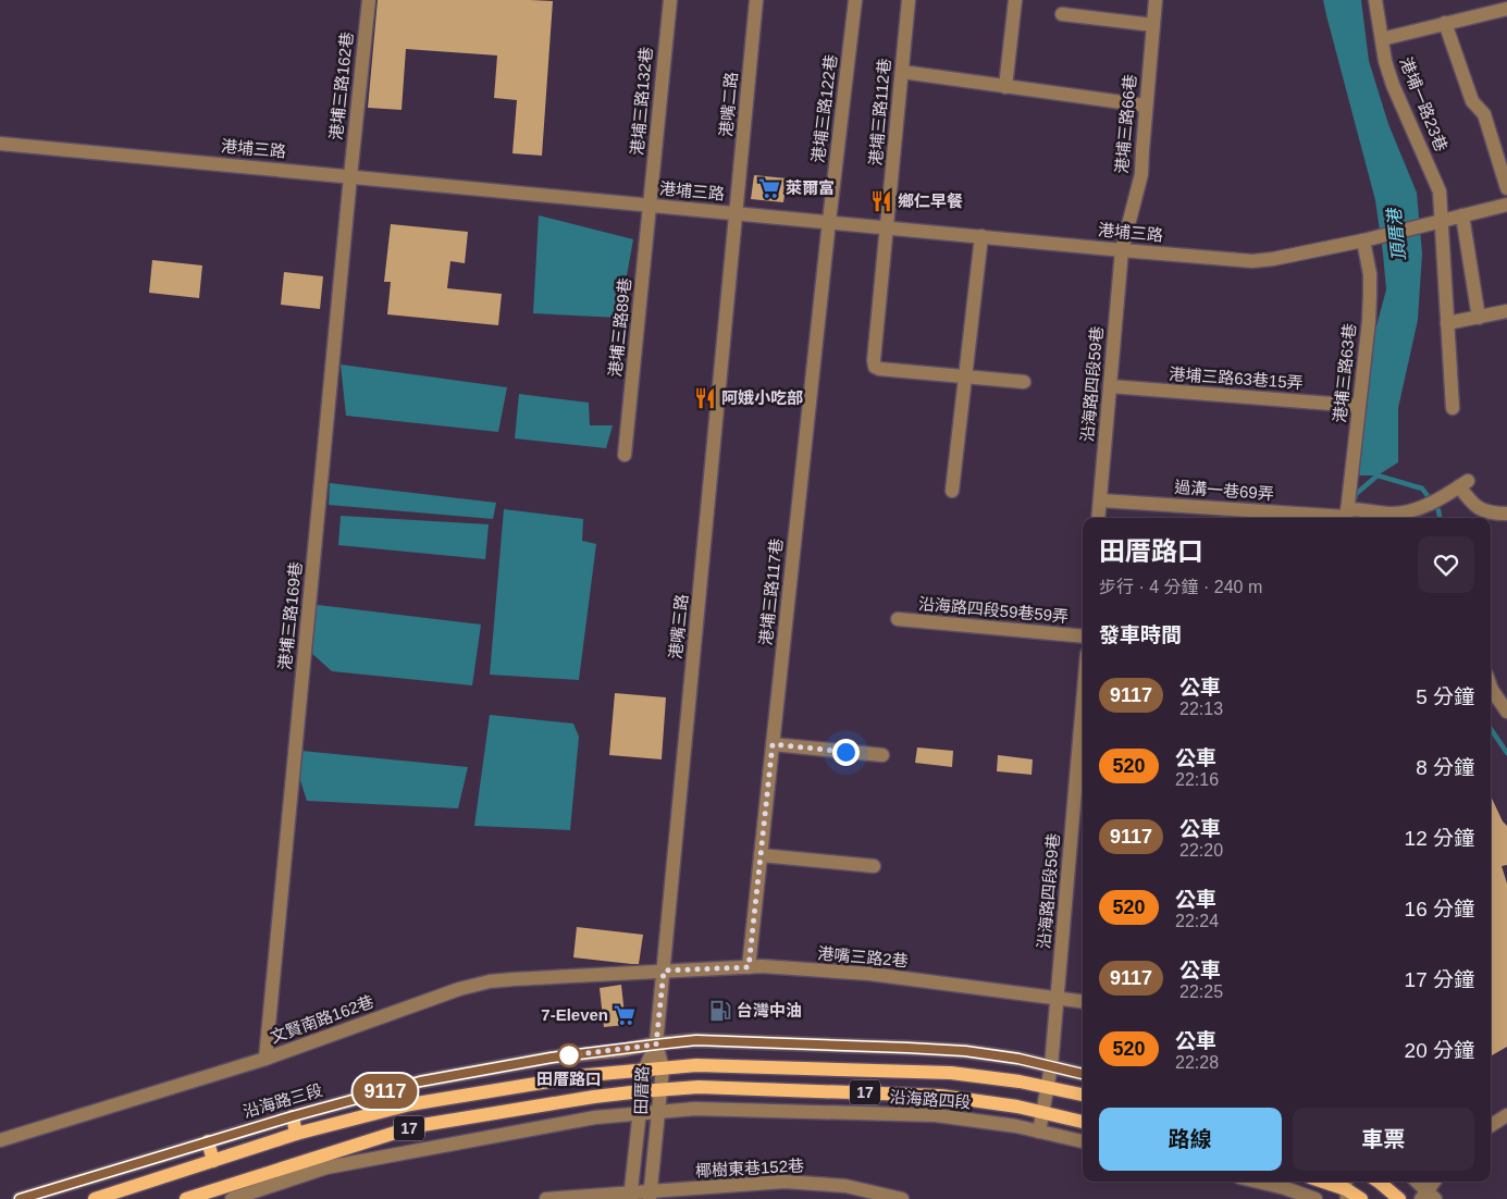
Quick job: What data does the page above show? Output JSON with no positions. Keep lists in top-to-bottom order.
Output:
{
  "streets": {
    "main road": ["17", "沿海路四段"],
    "street": [
      "港埔三路162巷",
      "港埔三路132巷",
      "港嘴二路",
      "港埔一路23巷",
      "港埔三路122巷",
      "港埔三路112巷",
      "港埔三路66巷",
      "港埔三路",
      "港埔三路89巷",
      "港埔三路63巷",
      "港埔三路63巷15弄",
      "沿海路四段59巷",
      "過溝一巷69弄",
      "港埔三路117巷",
      "沿海路四段59巷59弄",
      "港埔三路169巷",
      "港嘴三路",
      "港嘴三路2巷",
      "文賢南路162巷",
      "田厝路",
      "沿海路三段",
      "椰樹東巷152巷"
    ]
  },
  "crossings": [
    ["港埔三路162巷", "港埔三路"],
    ["港埔三路162巷", "港埔三路169巷"],
    ["港埔三路132巷", "港埔三路"],
    ["港埔三路132巷", "港埔三路89巷"],
    ["港嘴二路", "港埔三路"],
    ["港嘴二路", "港嘴三路"],
    ["港埔一路23巷", "港埔三路"],
    ["港埔三路122巷", "港埔三路"],
    ["港埔三路122巷", "港埔三路117巷"],
    ["港埔三路112巷", "港埔三路"],
    ["港埔三路66巷", "港埔三路"],
    ["港埔三路66巷", "沿海路四段59巷"],
    ["港埔三路", "港埔三路89巷"],
    ["港埔三路", "港埔三路63巷"],
    ["港埔三路", "沿海路四段59巷"],
    ["港埔三路", "港埔三路117巷"],
    ["港埔三路", "港埔三路169巷"],
    ["港埔三路", "港嘴三路"],
    ["港埔三路63巷", "港埔三路63巷15弄"],
    ["港埔三路63巷", "過溝一巷69弄"],
    ["港埔三路63巷15弄", "沿海路四段59巷"],
    ["沿海路四段59巷", "過溝一巷69弄"],
    ["沿海路四段59巷", "港嘴三路2巷"],
    ["沿海路四段59巷", "沿海路四段"],
    ["港埔三路117巷", "港嘴三路2巷"],
    ["港埔三路169巷", "文賢南路162巷"],
    ["港嘴三路", "港嘴三路2巷"],
    ["港嘴三路", "文賢南路162巷"],
    ["港嘴三路", "田厝路"],
    ["港嘴三路", "沿海路三段"],
    ["港嘴三路2巷", "文賢南路162巷"],
    ["田厝路", "17"],
    ["田厝路", "沿海路四段"],
    ["田厝路", "沿海路三段"],
    ["田厝路", "椰樹東巷152巷"],
    ["17", "沿海路四段"]
  ],
  "water": ["頂厝港"],
  "places": {
    "supermarket": ["萊爾富", "7-Eleven"],
    "restaurant": ["鄉仁早餐", "阿娥小吃部"],
    "fuel station": ["台灣中油"],
    "other": ["田厝路口"]
  },
  "lines": ["bus line 9117"],
  "page": {
    "on_map": "9117",
    "heading": [
      ["田厝路口", "步行 · 4 分鐘 · 240 m"],
      "發車時間"
    ],
    "list": [
      {
        "mark": "9117",
        "name": "公車",
        "note": "22:13",
        "value": "5 分鐘"
      },
      {
        "mark": "520",
        "name": "公車",
        "note": "22:16",
        "value": "8 分鐘"
      },
      {
        "mark": "9117",
        "name": "公車",
        "note": "22:20",
        "value": "12 分鐘"
      },
      {
        "mark": "520",
        "name": "公車",
        "note": "22:24",
        "value": "16 分鐘"
      },
      {
        "mark": "9117",
        "name": "公車",
        "note": "22:25",
        "value": "17 分鐘"
      },
      {
        "mark": "520",
        "name": "公車",
        "note": "22:28",
        "value": "20 分鐘"
      }
    ],
    "buttons": ["路線", "車票"]
  }
}
